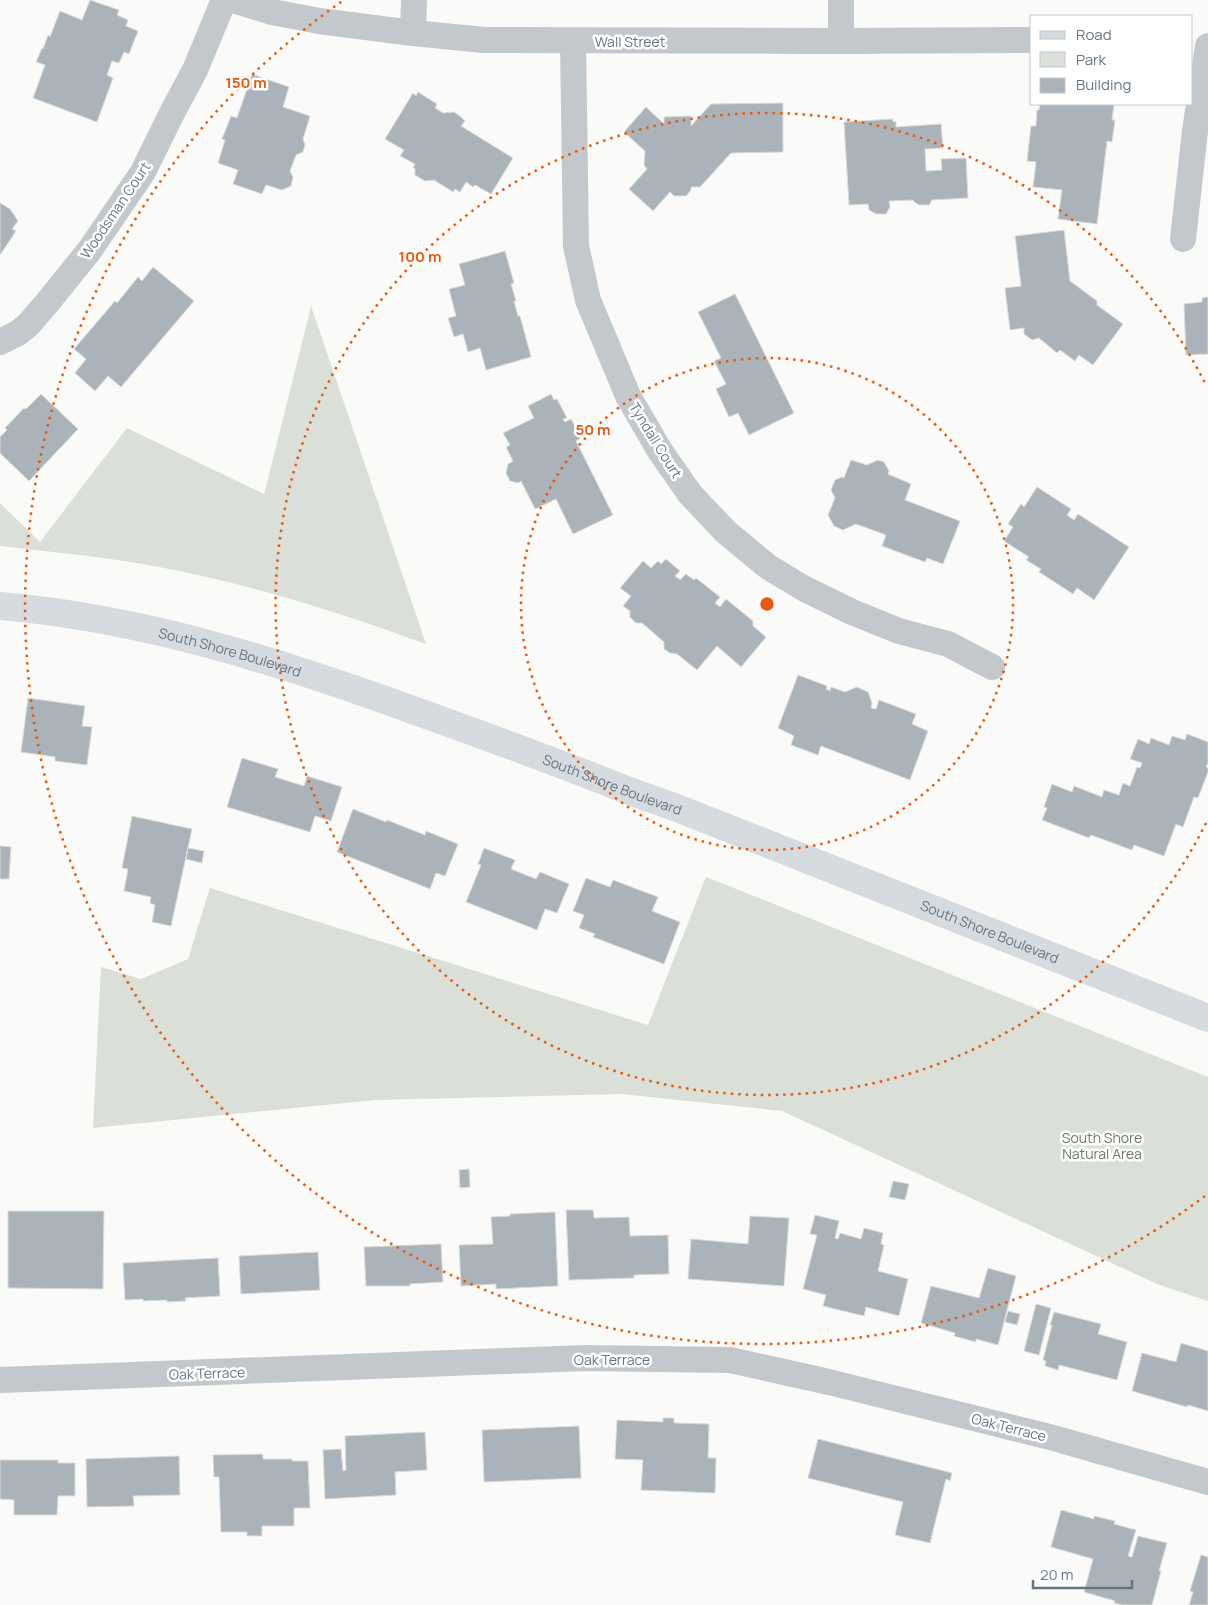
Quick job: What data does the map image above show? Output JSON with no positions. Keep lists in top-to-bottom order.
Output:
{
  "streets": {
    "main road": ["South Shore Boulevard"],
    "street": [
      "Wall Street",
      "Woodsman Court",
      "Tyndall Court",
      "Oak Terrace"
    ]
  },
  "crossings": [
    ["Wall Street", "Tyndall Court"]
  ],
  "parks": ["South Shore Natural Area"],
  "legend": ["Road", "Park", "Building"],
  "scale_bar": "20 m",
  "rings": ["150 m", "100 m", "50 m"]
}
